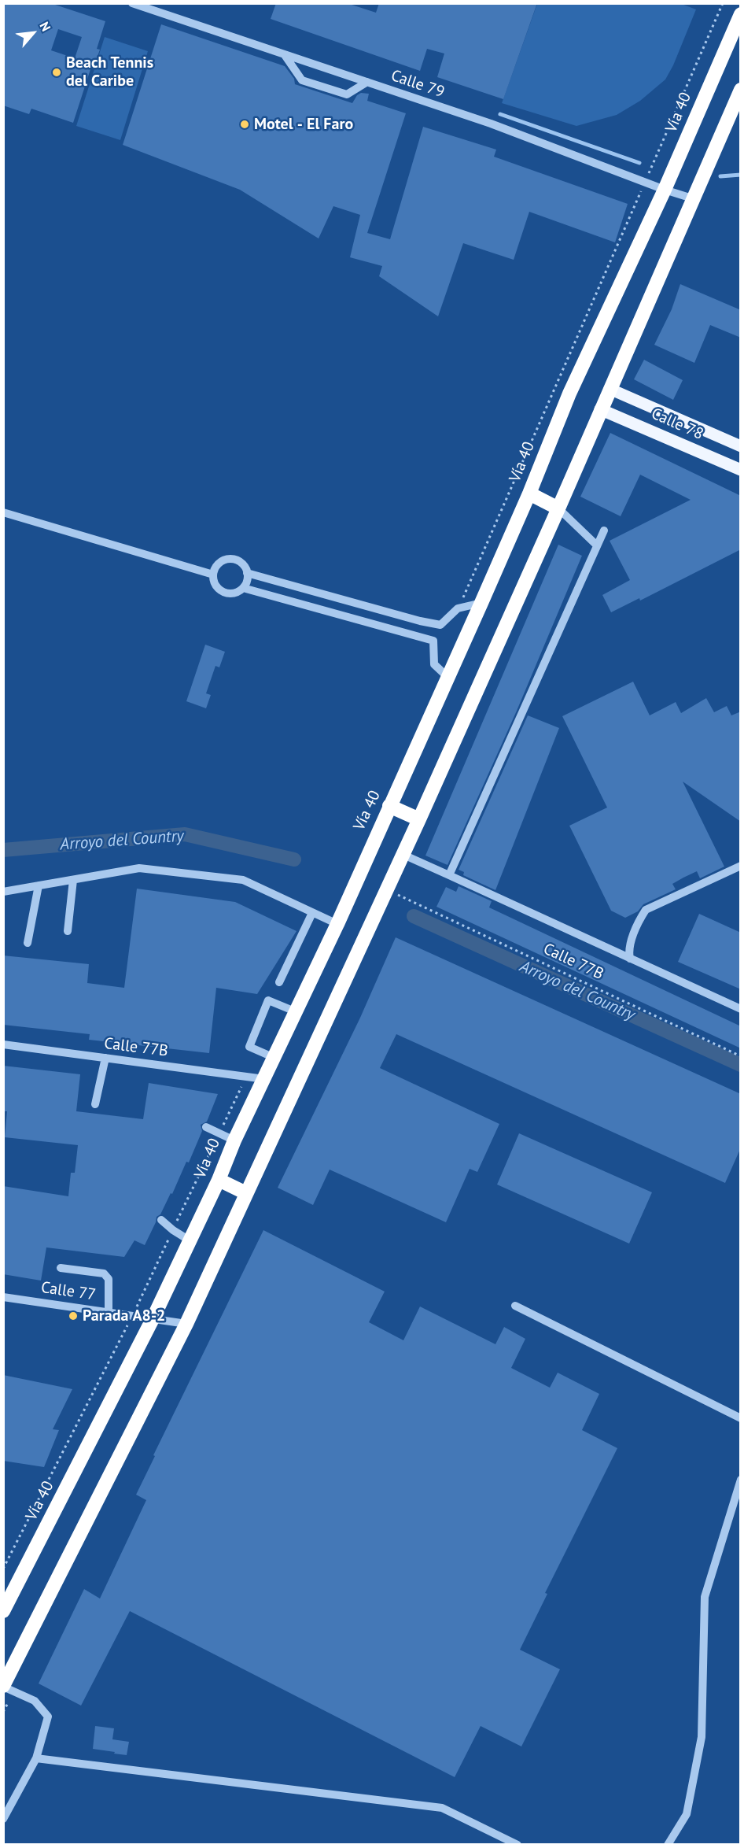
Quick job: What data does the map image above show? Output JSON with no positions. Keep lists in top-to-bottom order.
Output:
{
  "streets": {
    "highway": ["Vía 40"],
    "main road": ["Calle 78"],
    "street": ["Calle 79", "Calle 77B", "Calle 77"]
  },
  "crossings": [
    ["Calle 79", "Vía 40"],
    ["Vía 40", "Calle 77B"],
    ["Vía 40", "Calle 77"]
  ],
  "water": ["Arroyo del Country"],
  "places": ["Beach Tennis del Caribe", "Motel - El Faro", "Parada A8-2"],
  "north": "top right"
}
